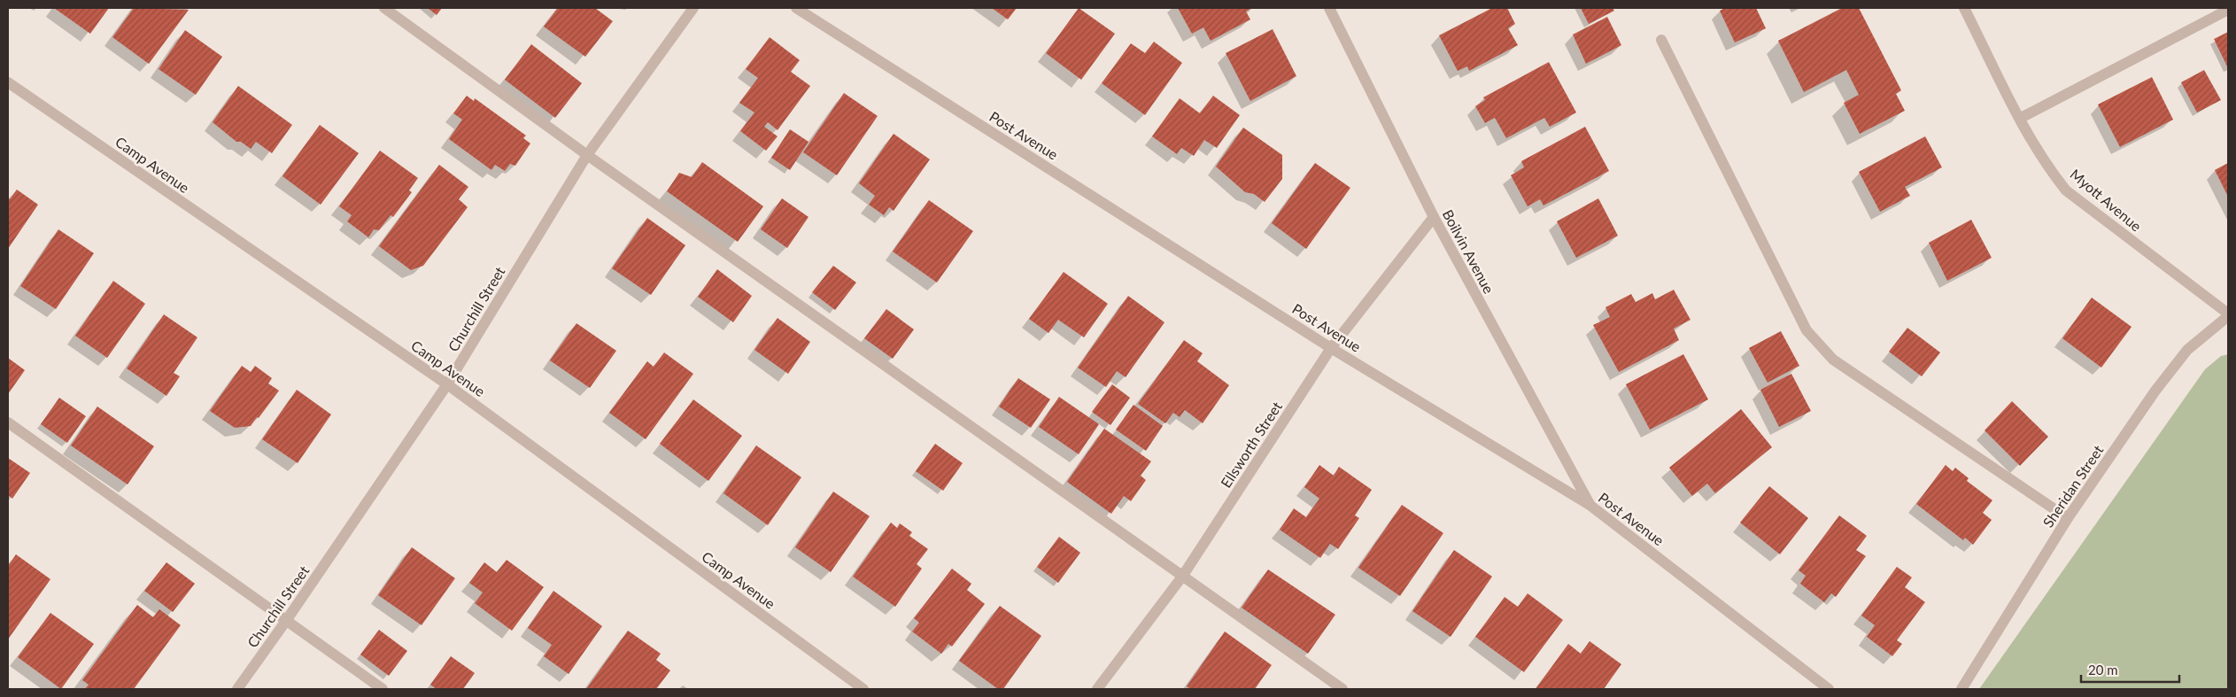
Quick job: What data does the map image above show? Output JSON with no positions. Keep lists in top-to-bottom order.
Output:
{
  "streets": {
    "street": [
      "Post Avenue",
      "Camp Avenue",
      "Myott Avenue",
      "Boilvin Avenue",
      "Churchill Street",
      "Ellsworth Street",
      "Sheridan Street"
    ]
  },
  "crossings": [
    ["Post Avenue", "Boilvin Avenue"],
    ["Post Avenue", "Ellsworth Street"],
    ["Camp Avenue", "Churchill Street"],
    ["Myott Avenue", "Sheridan Street"],
    ["Boilvin Avenue", "Ellsworth Street"]
  ],
  "scale_bar": "20 m"
}
